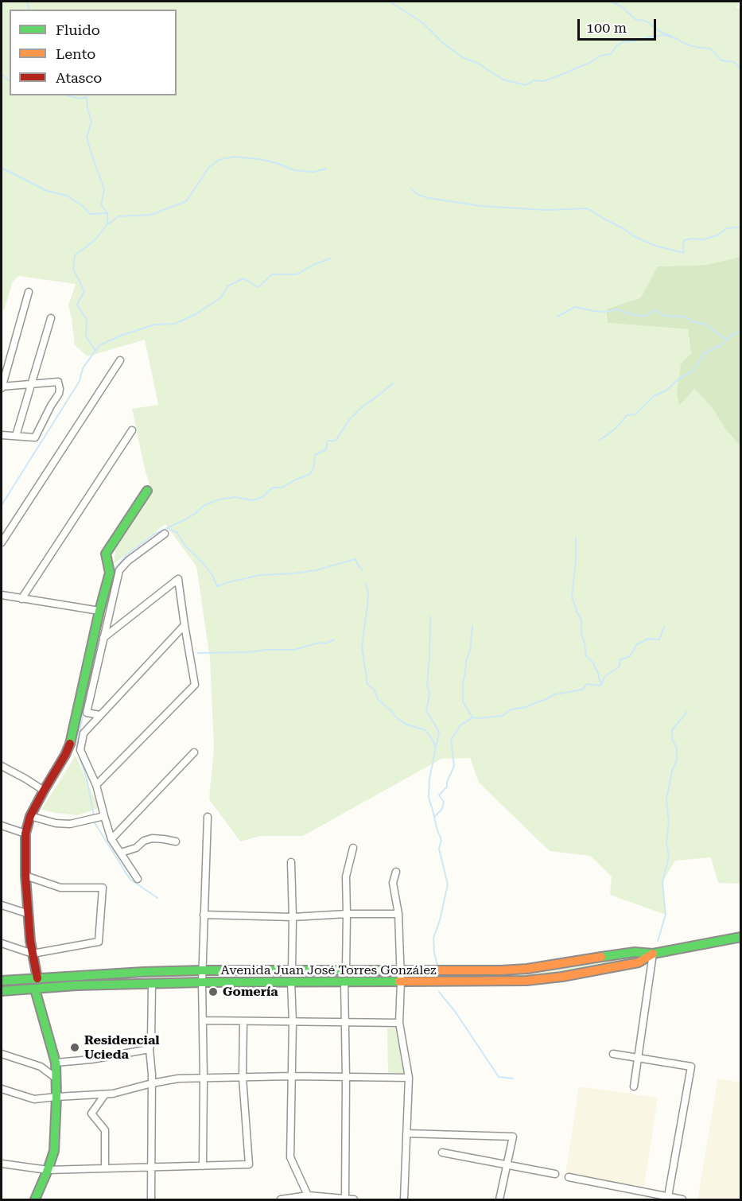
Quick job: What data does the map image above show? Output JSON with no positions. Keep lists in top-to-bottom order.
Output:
{
  "streets": {
    "main road": ["Avenida Juan José Torres González"]
  },
  "places": ["Gomería", "Residencial Ucieda"],
  "legend": ["Fluido", "Lento", "Atasco"],
  "scale_bar": "100 m"
}
